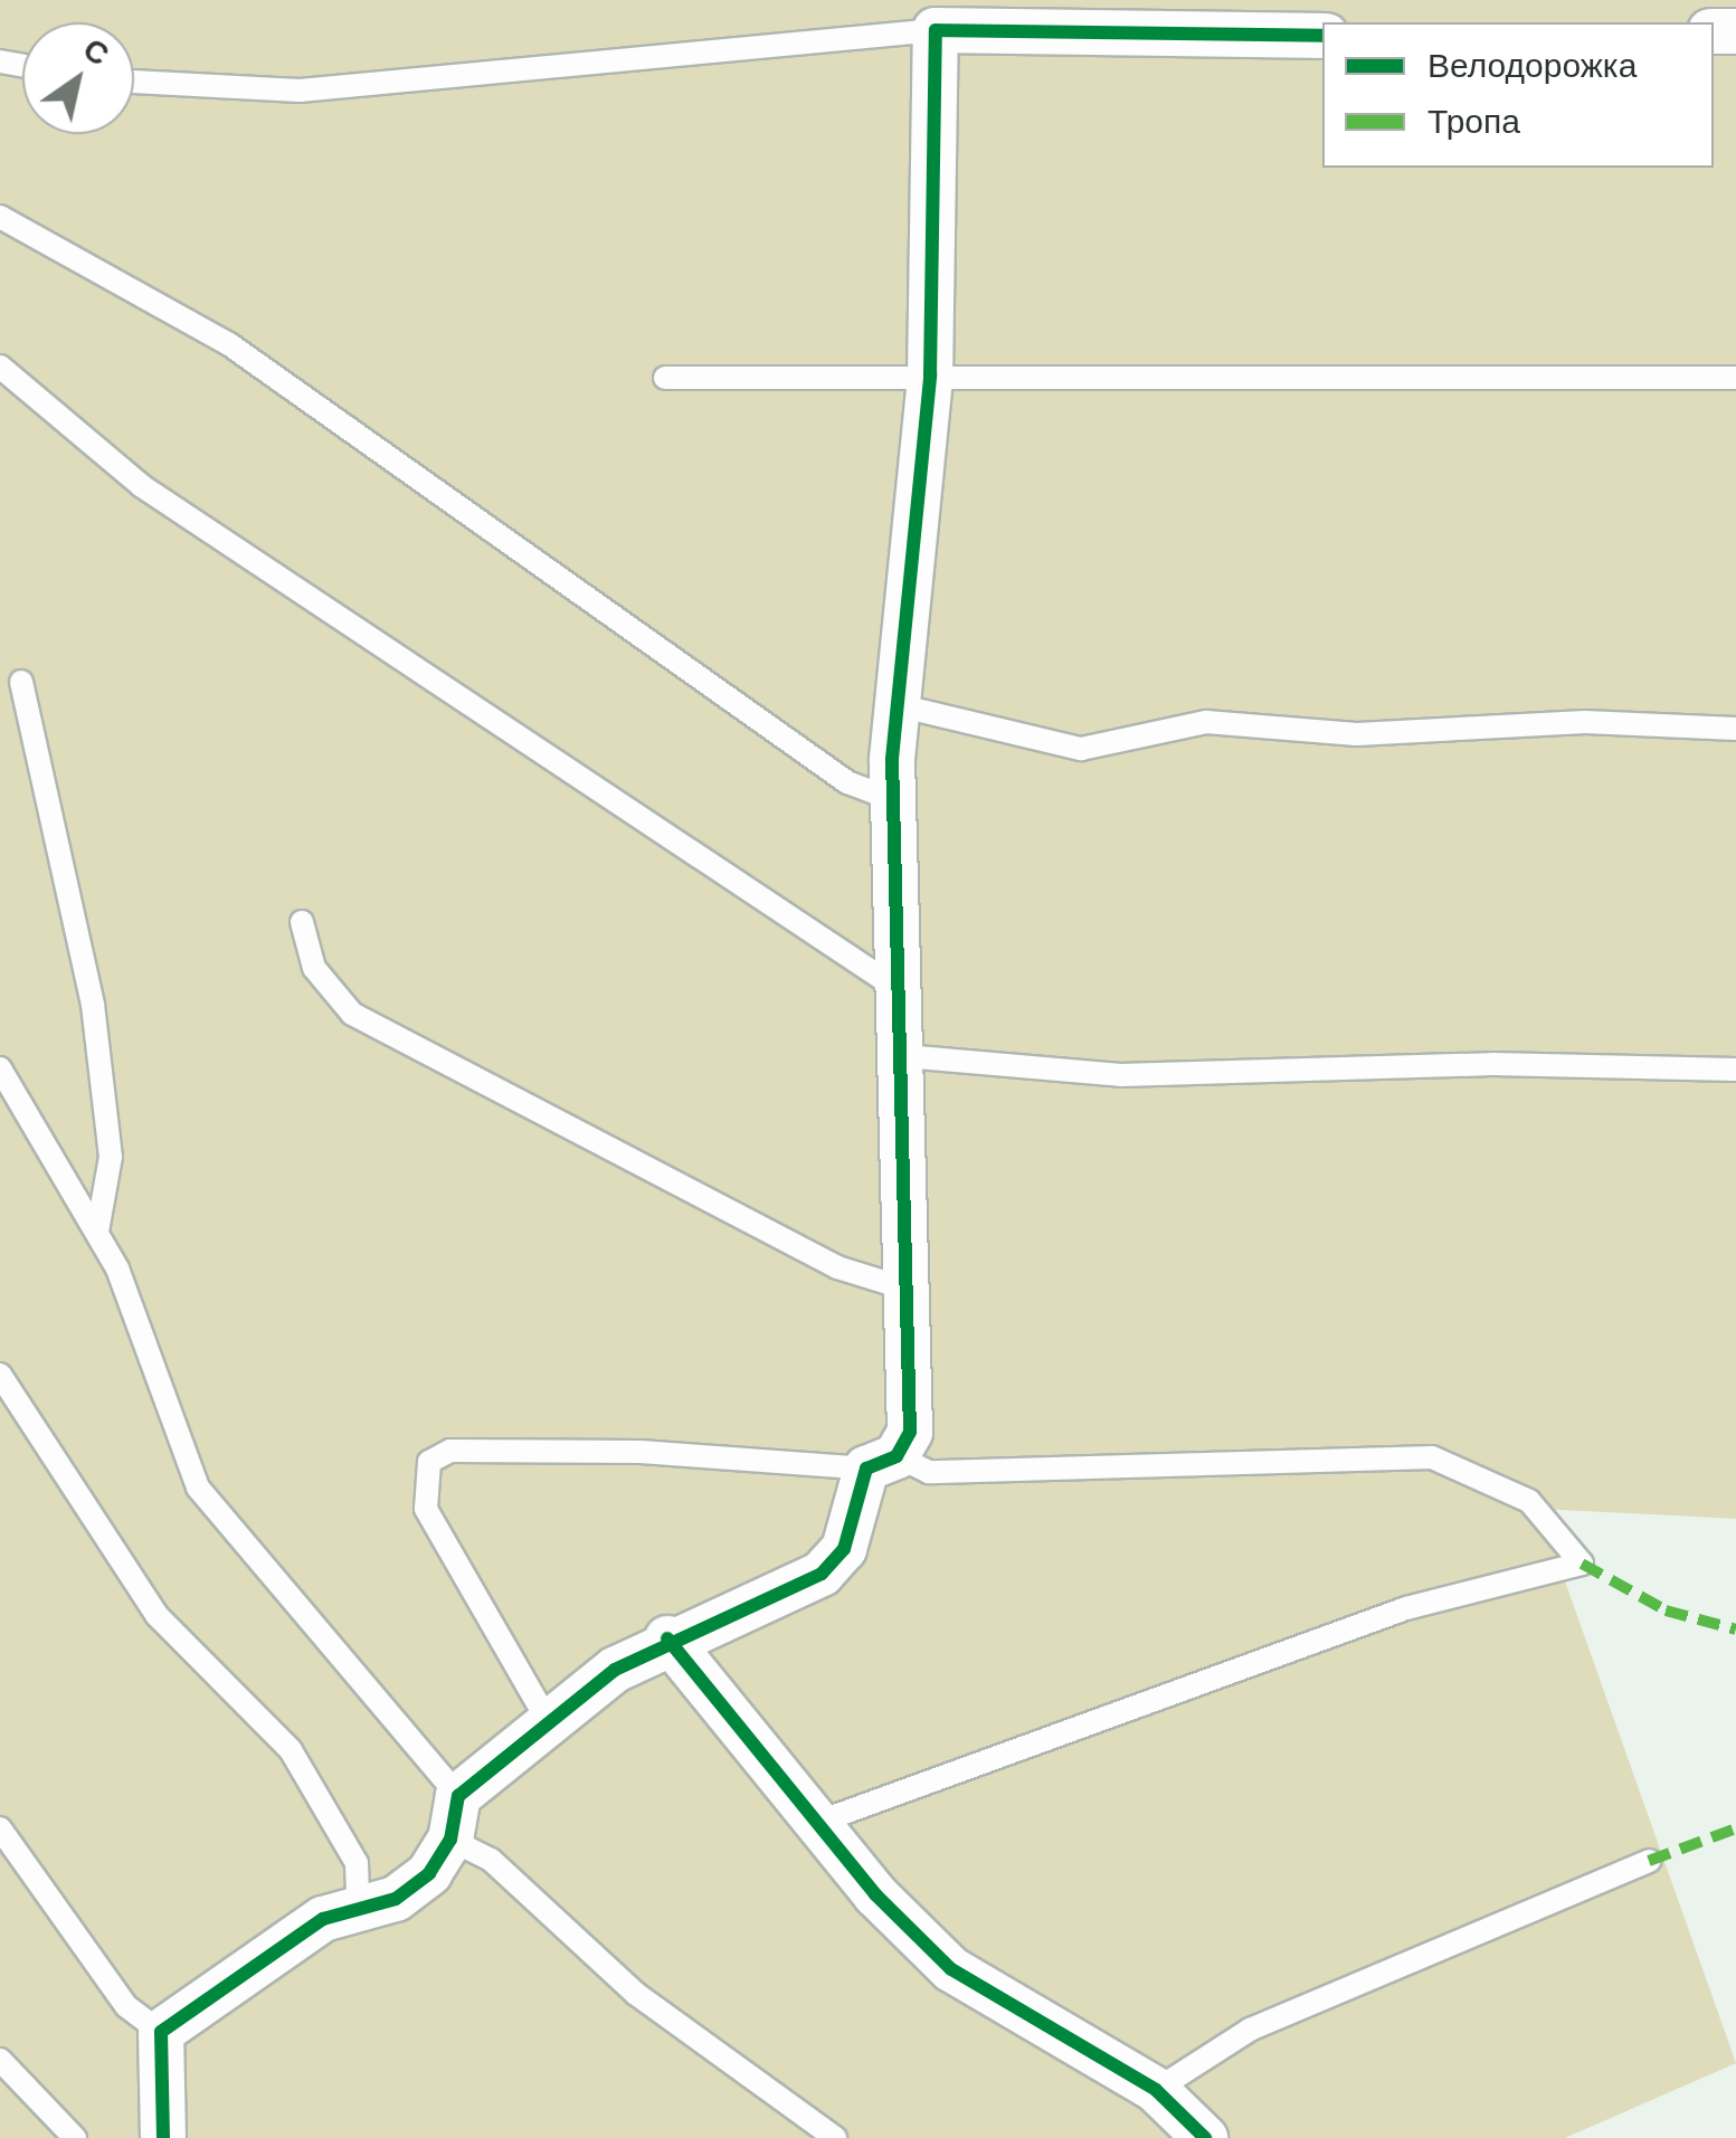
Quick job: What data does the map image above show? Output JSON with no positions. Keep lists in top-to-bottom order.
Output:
{
  "legend": ["Велодорожка", "Тропа"],
  "north": "top right"
}
